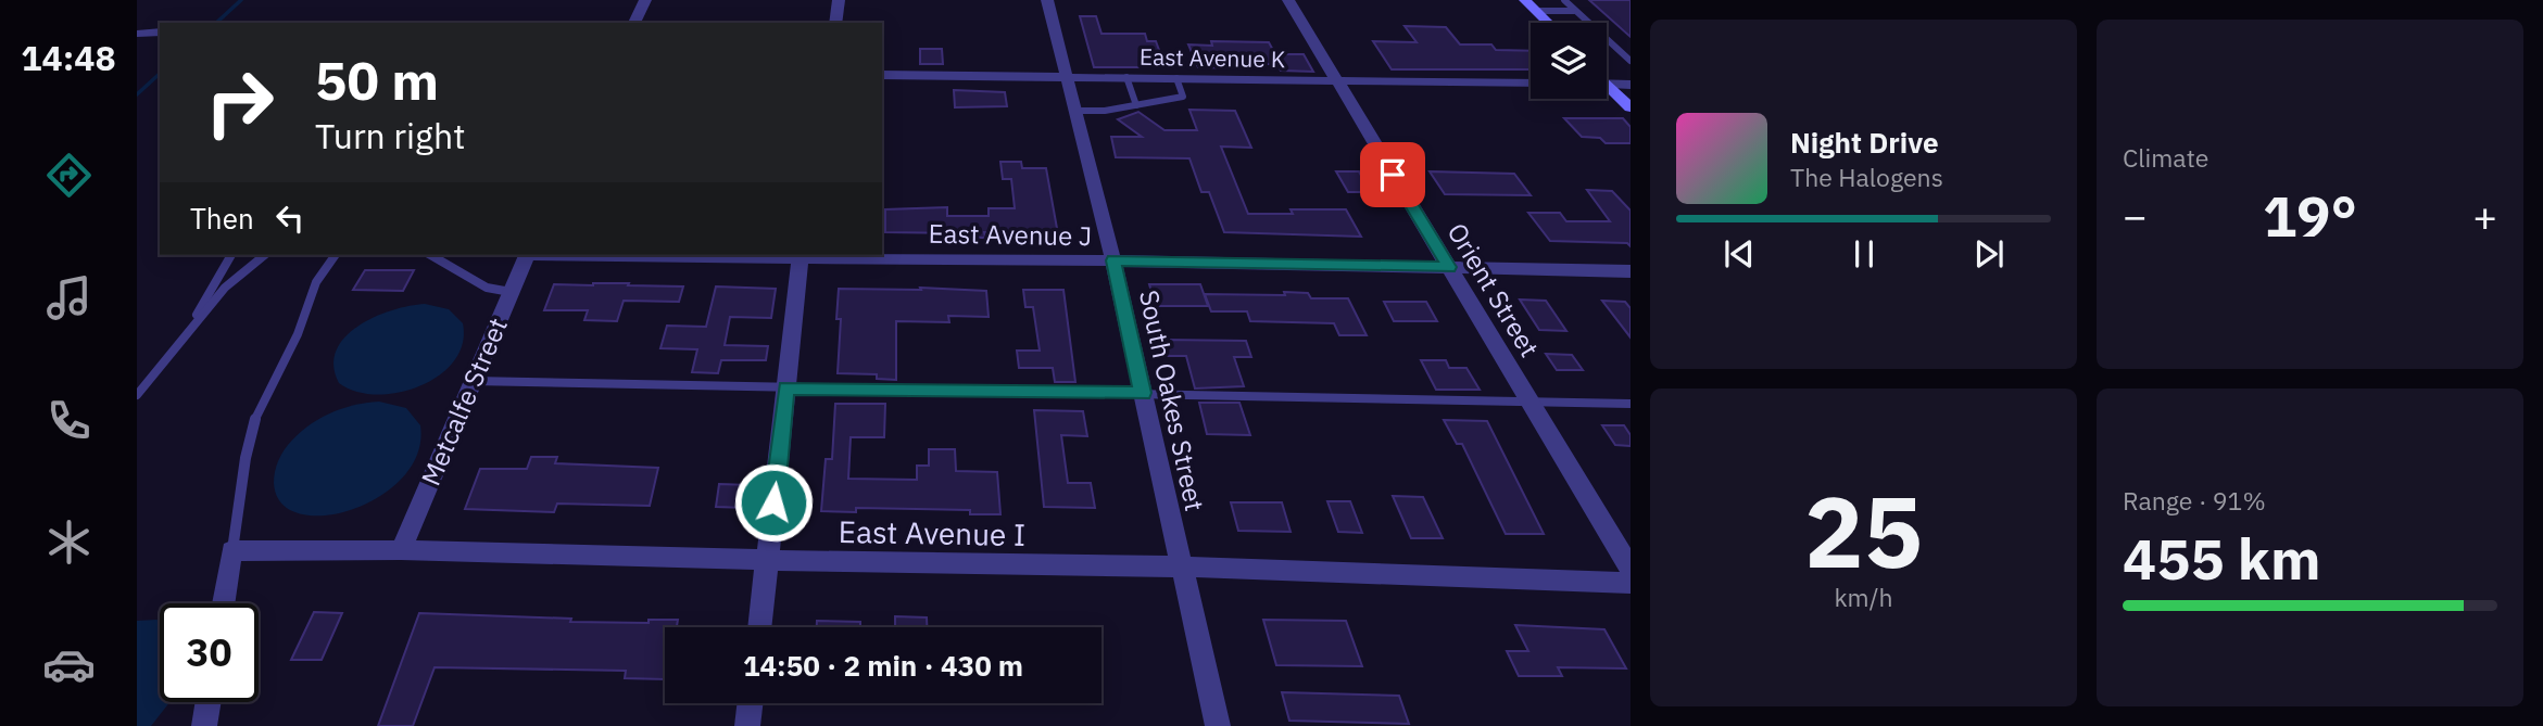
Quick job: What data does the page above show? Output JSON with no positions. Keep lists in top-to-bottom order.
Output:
{
  "streets": {
    "street": [
      "East Avenue K",
      "East Avenue J",
      "Orient Street",
      "South Oakes Street",
      "Metcalfe Street",
      "East Avenue I"
    ]
  },
  "crossings": [
    ["East Avenue K", "Orient Street"],
    ["East Avenue K", "South Oakes Street"],
    ["East Avenue J", "Orient Street"],
    ["East Avenue J", "South Oakes Street"],
    ["South Oakes Street", "East Avenue I"],
    ["Metcalfe Street", "East Avenue I"]
  ],
  "page": {
    "tabs": "14:48",
    "tile": [
      "Climate",
      ["25", "km/h"],
      ["Range · 91%", "455 km"]
    ],
    "turn": ["50 m", "Turn right"],
    "song": ["Night Drive", "The Halogens"],
    "then": "Then",
    "heat": ["−", "19°", "+"],
    "limit": "30",
    "trip": "14:50 · 2 min · 430 m"
  }
}
